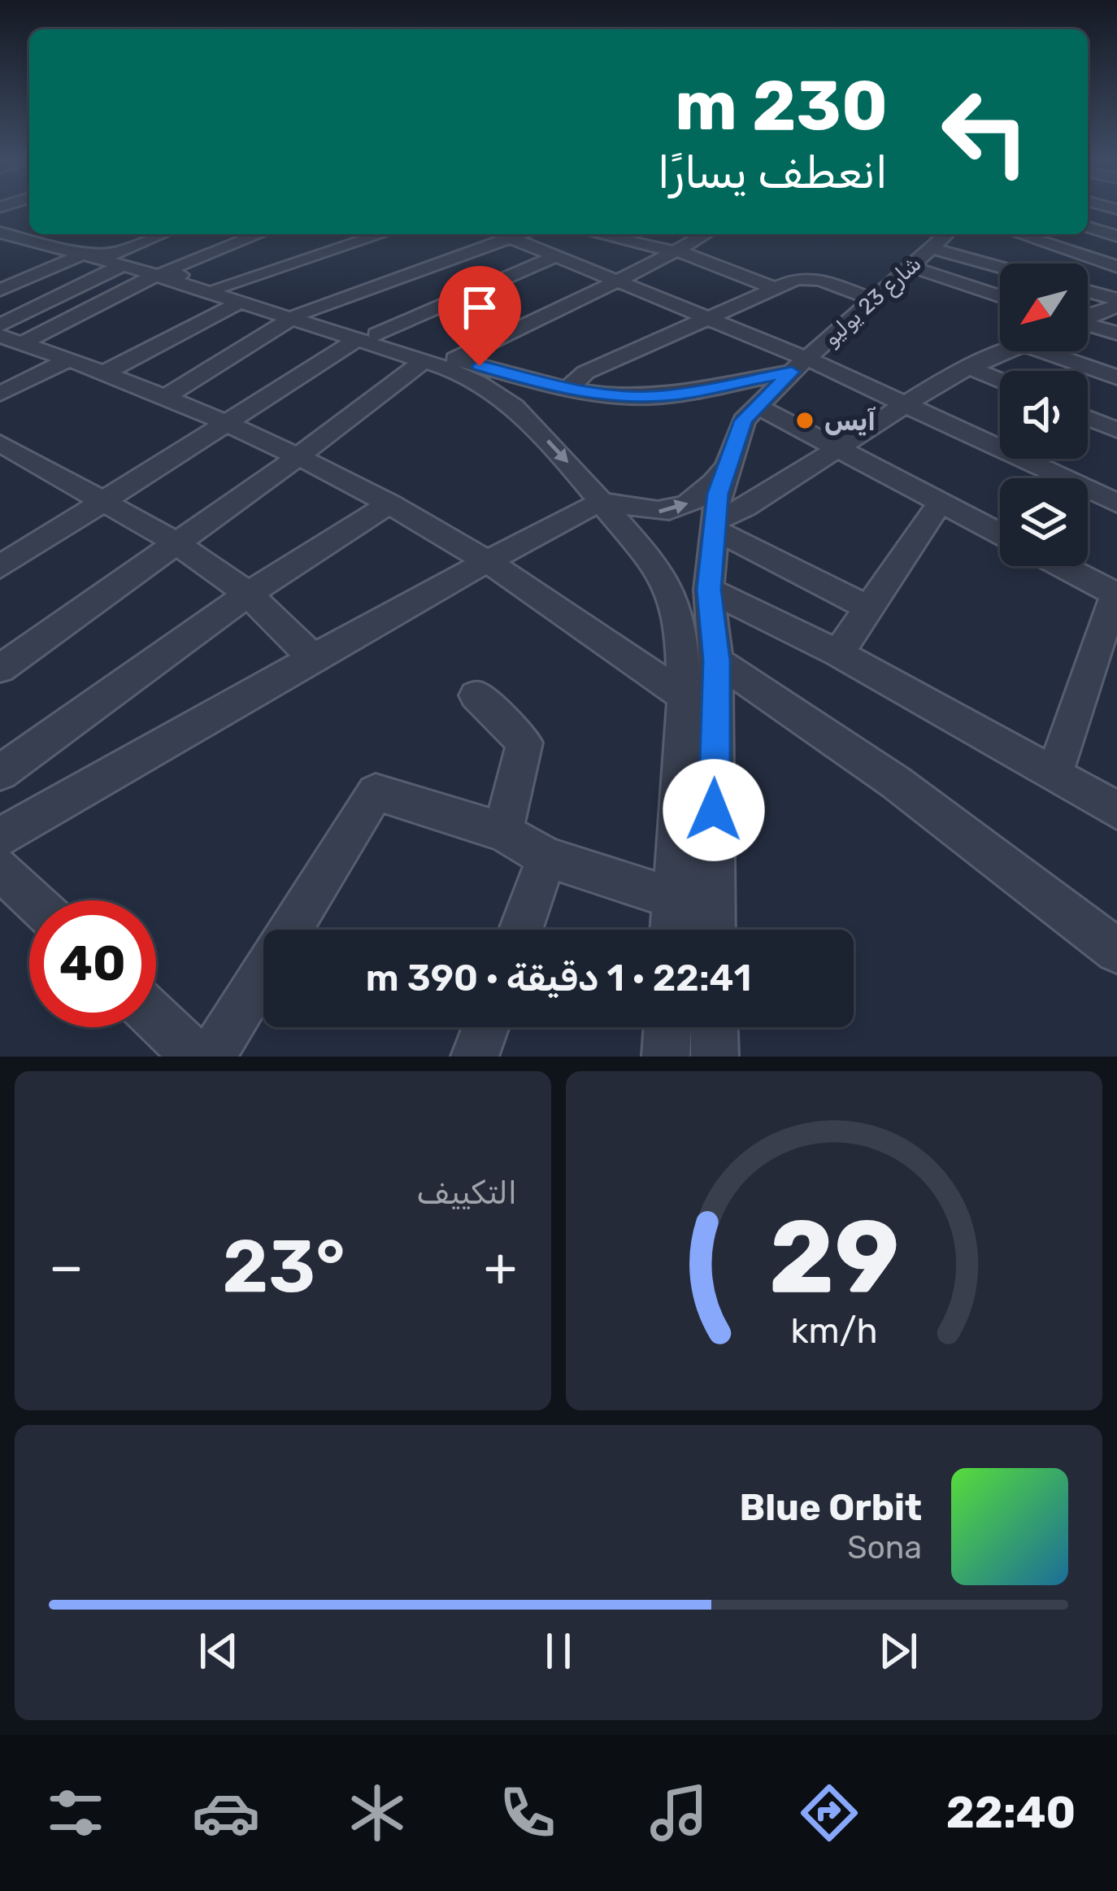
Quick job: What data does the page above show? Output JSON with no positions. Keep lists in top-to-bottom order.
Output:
{
  "streets": {
    "street": ["شارع 23 يوليو"]
  },
  "places": ["آيس"],
  "north": "bottom left",
  "page": {
    "turn": ["230 m", "انعطف يسارًا"],
    "limit": "40",
    "trip": "22:41 · 1 دقيقة · 390 m",
    "tile": "التكييف",
    "heat": ["−", "23°", "+"],
    "song": ["Blue Orbit", "Sona"],
    "tabs": "22:40",
    "gauge": ["29", "km/h"]
  }
}
